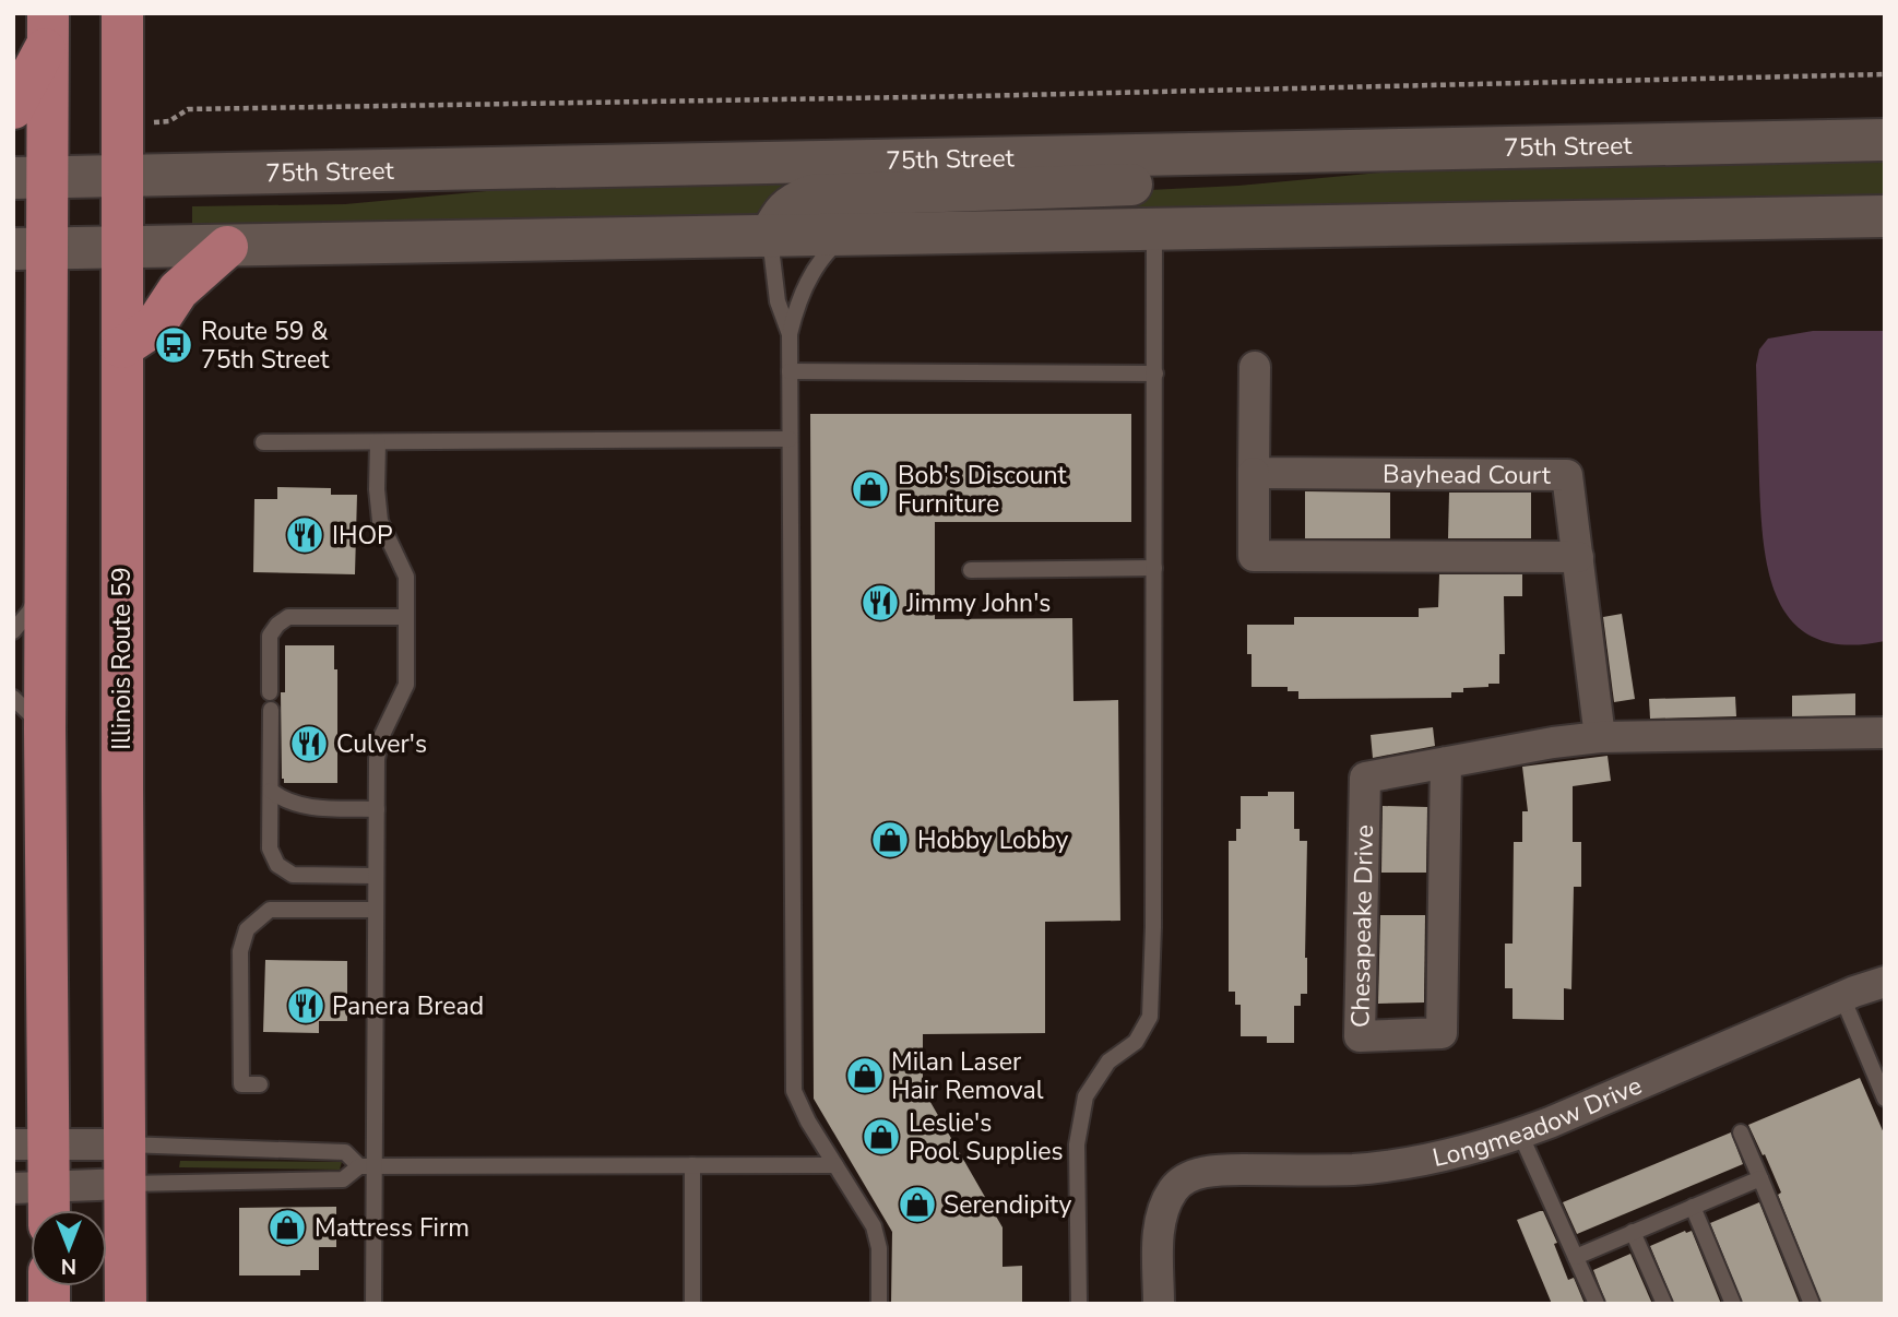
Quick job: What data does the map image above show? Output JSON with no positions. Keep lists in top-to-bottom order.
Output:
{
  "streets": {
    "main road": ["75th Street", "Illinois Route 59"],
    "street": ["Bayhead Court", "Chesapeake Drive", "Longmeadow Drive"]
  },
  "crossings": [
    ["75th Street", "Illinois Route 59"],
    ["Bayhead Court", "Chesapeake Drive"]
  ],
  "places": {
    "bus stop": ["Route 59 & 75th Street"],
    "shop": [
      "Bob's Discount Furniture",
      "Hobby Lobby",
      "Milan Laser Hair Removal",
      "Leslie's Pool Supplies",
      "Serendipity",
      "Mattress Firm"
    ],
    "restaurant": [
      "IHOP",
      "Jimmy John's",
      "Culver's",
      "Panera Bread"
    ]
  },
  "north": "bottom"
}
